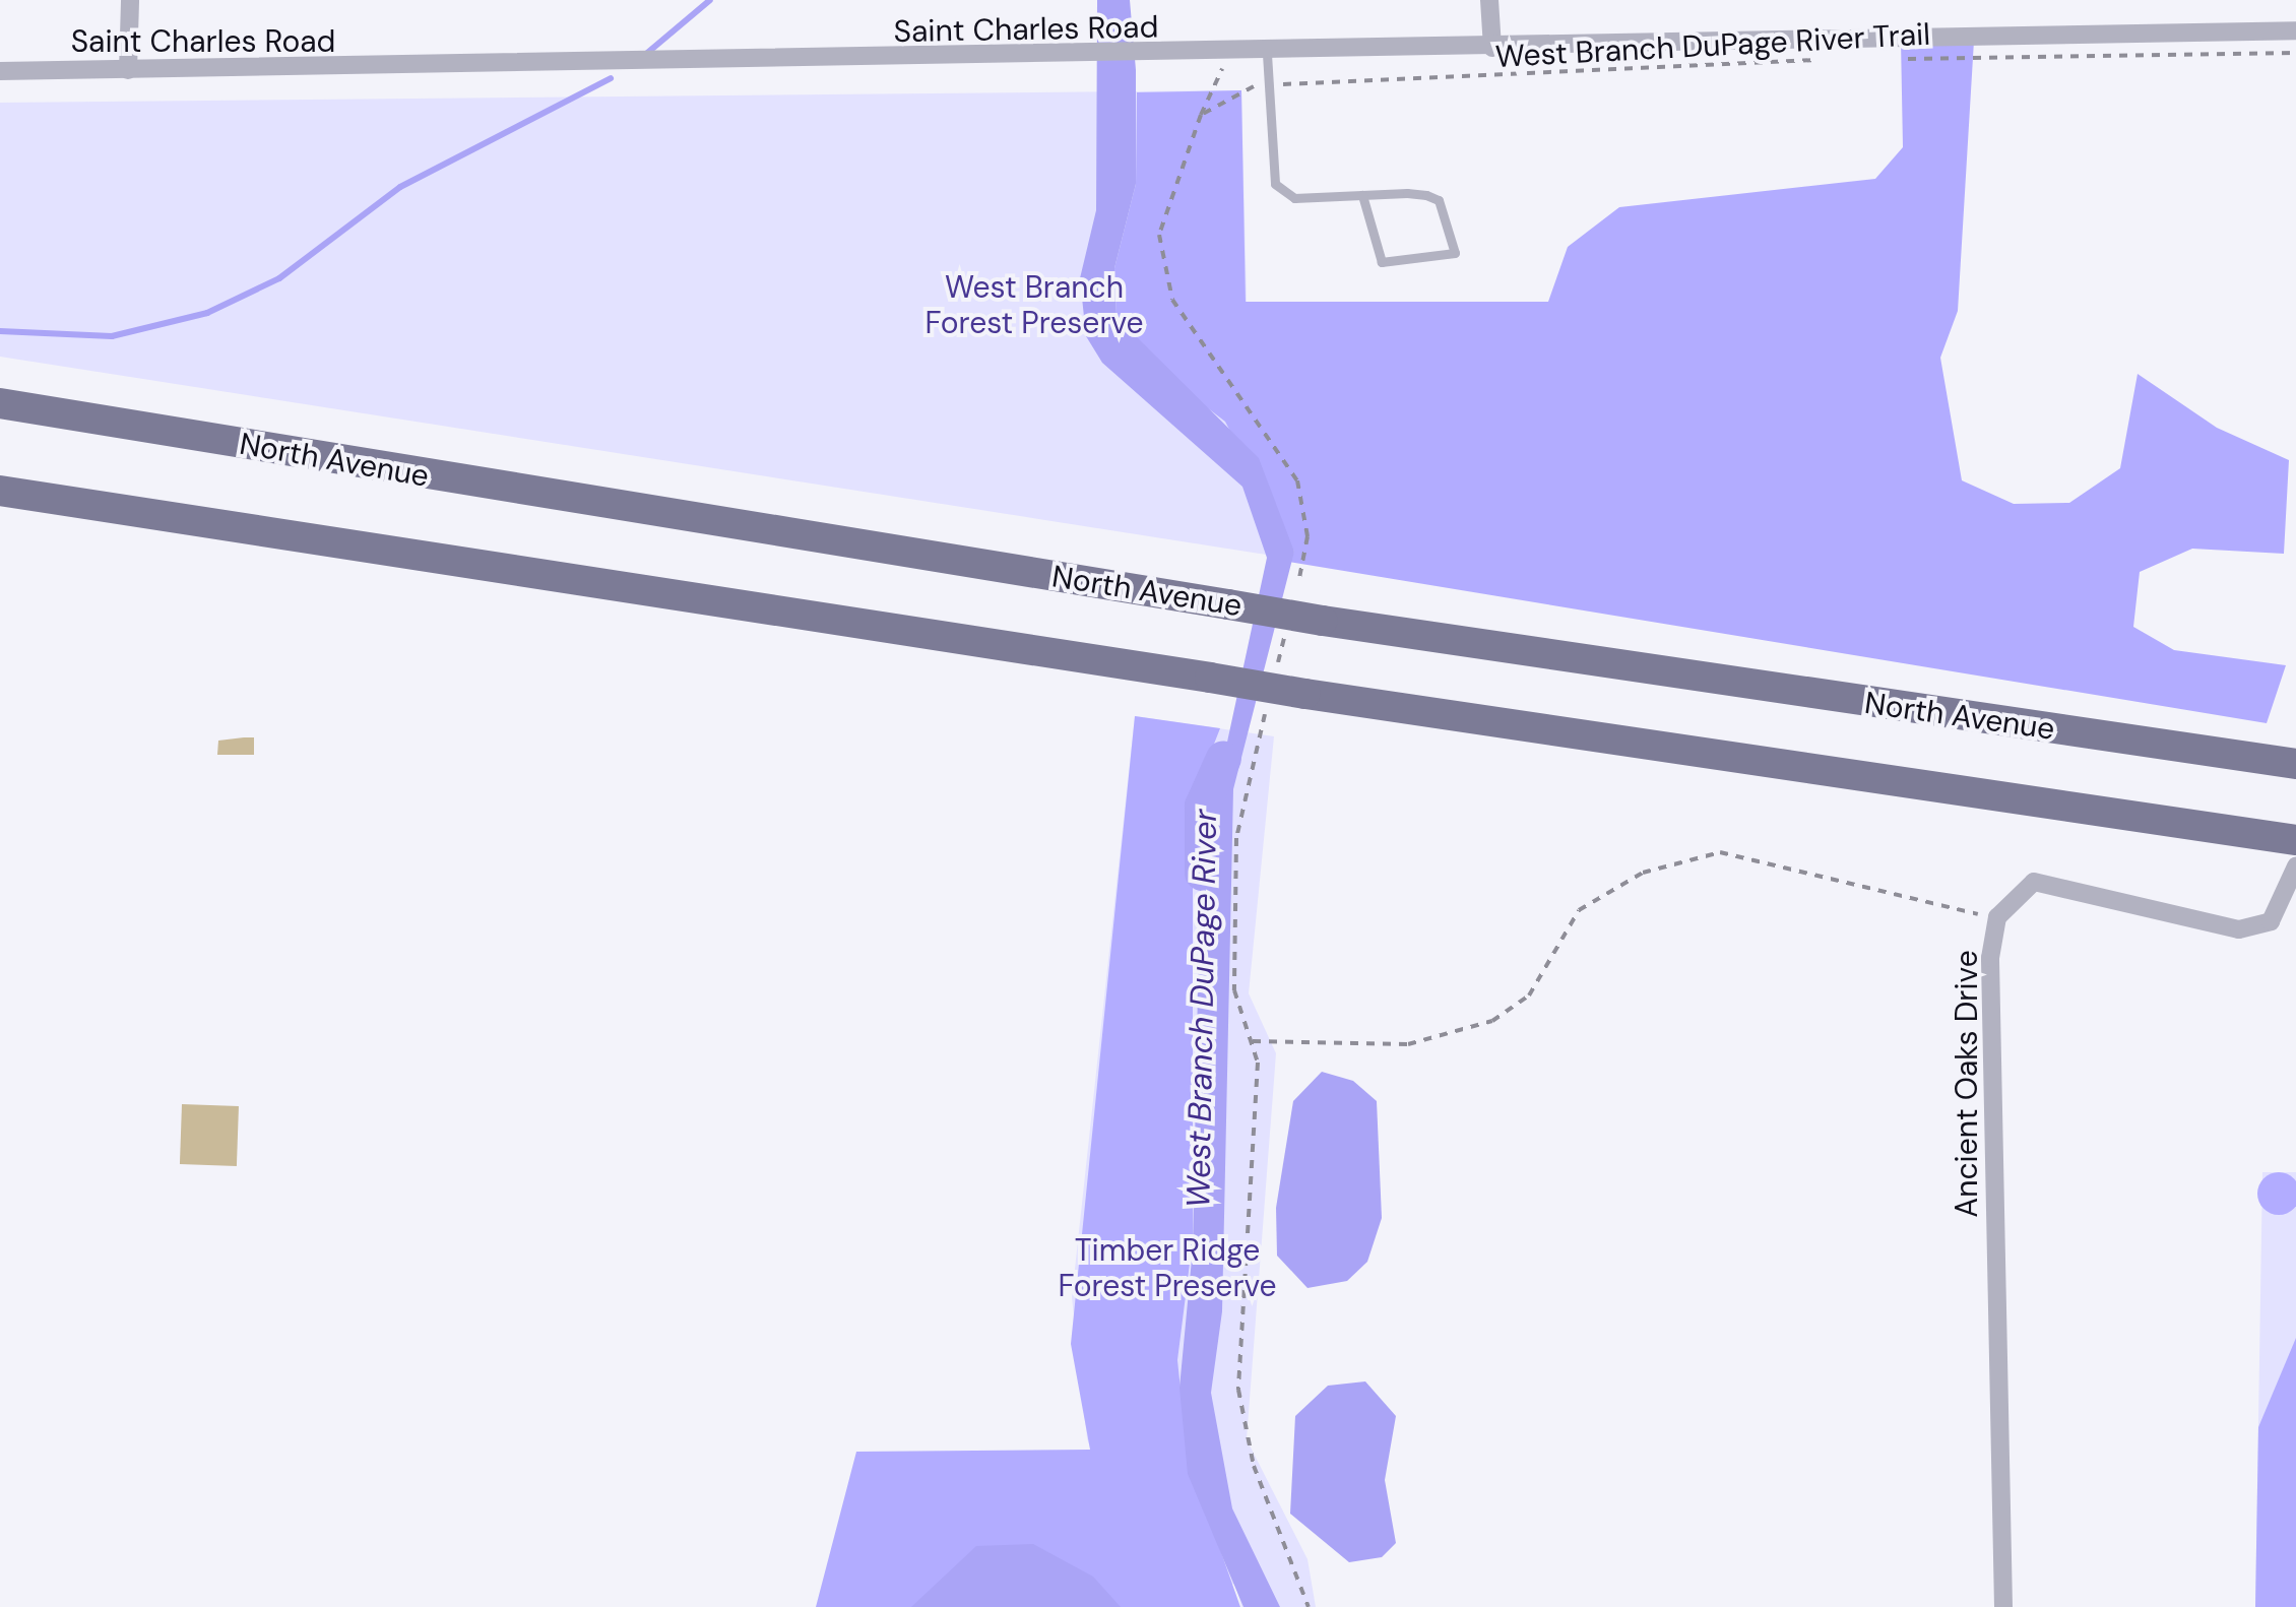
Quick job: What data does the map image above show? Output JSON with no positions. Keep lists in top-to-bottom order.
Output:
{
  "streets": {
    "main road": ["North Avenue"],
    "street": ["Saint Charles Road", "Ancient Oaks Drive"],
    "path": ["West Branch DuPage River Trail"]
  },
  "water": ["West Branch DuPage River"],
  "parks": ["West Branch Forest Preserve", "Timber Ridge Forest Preserve"]
}
